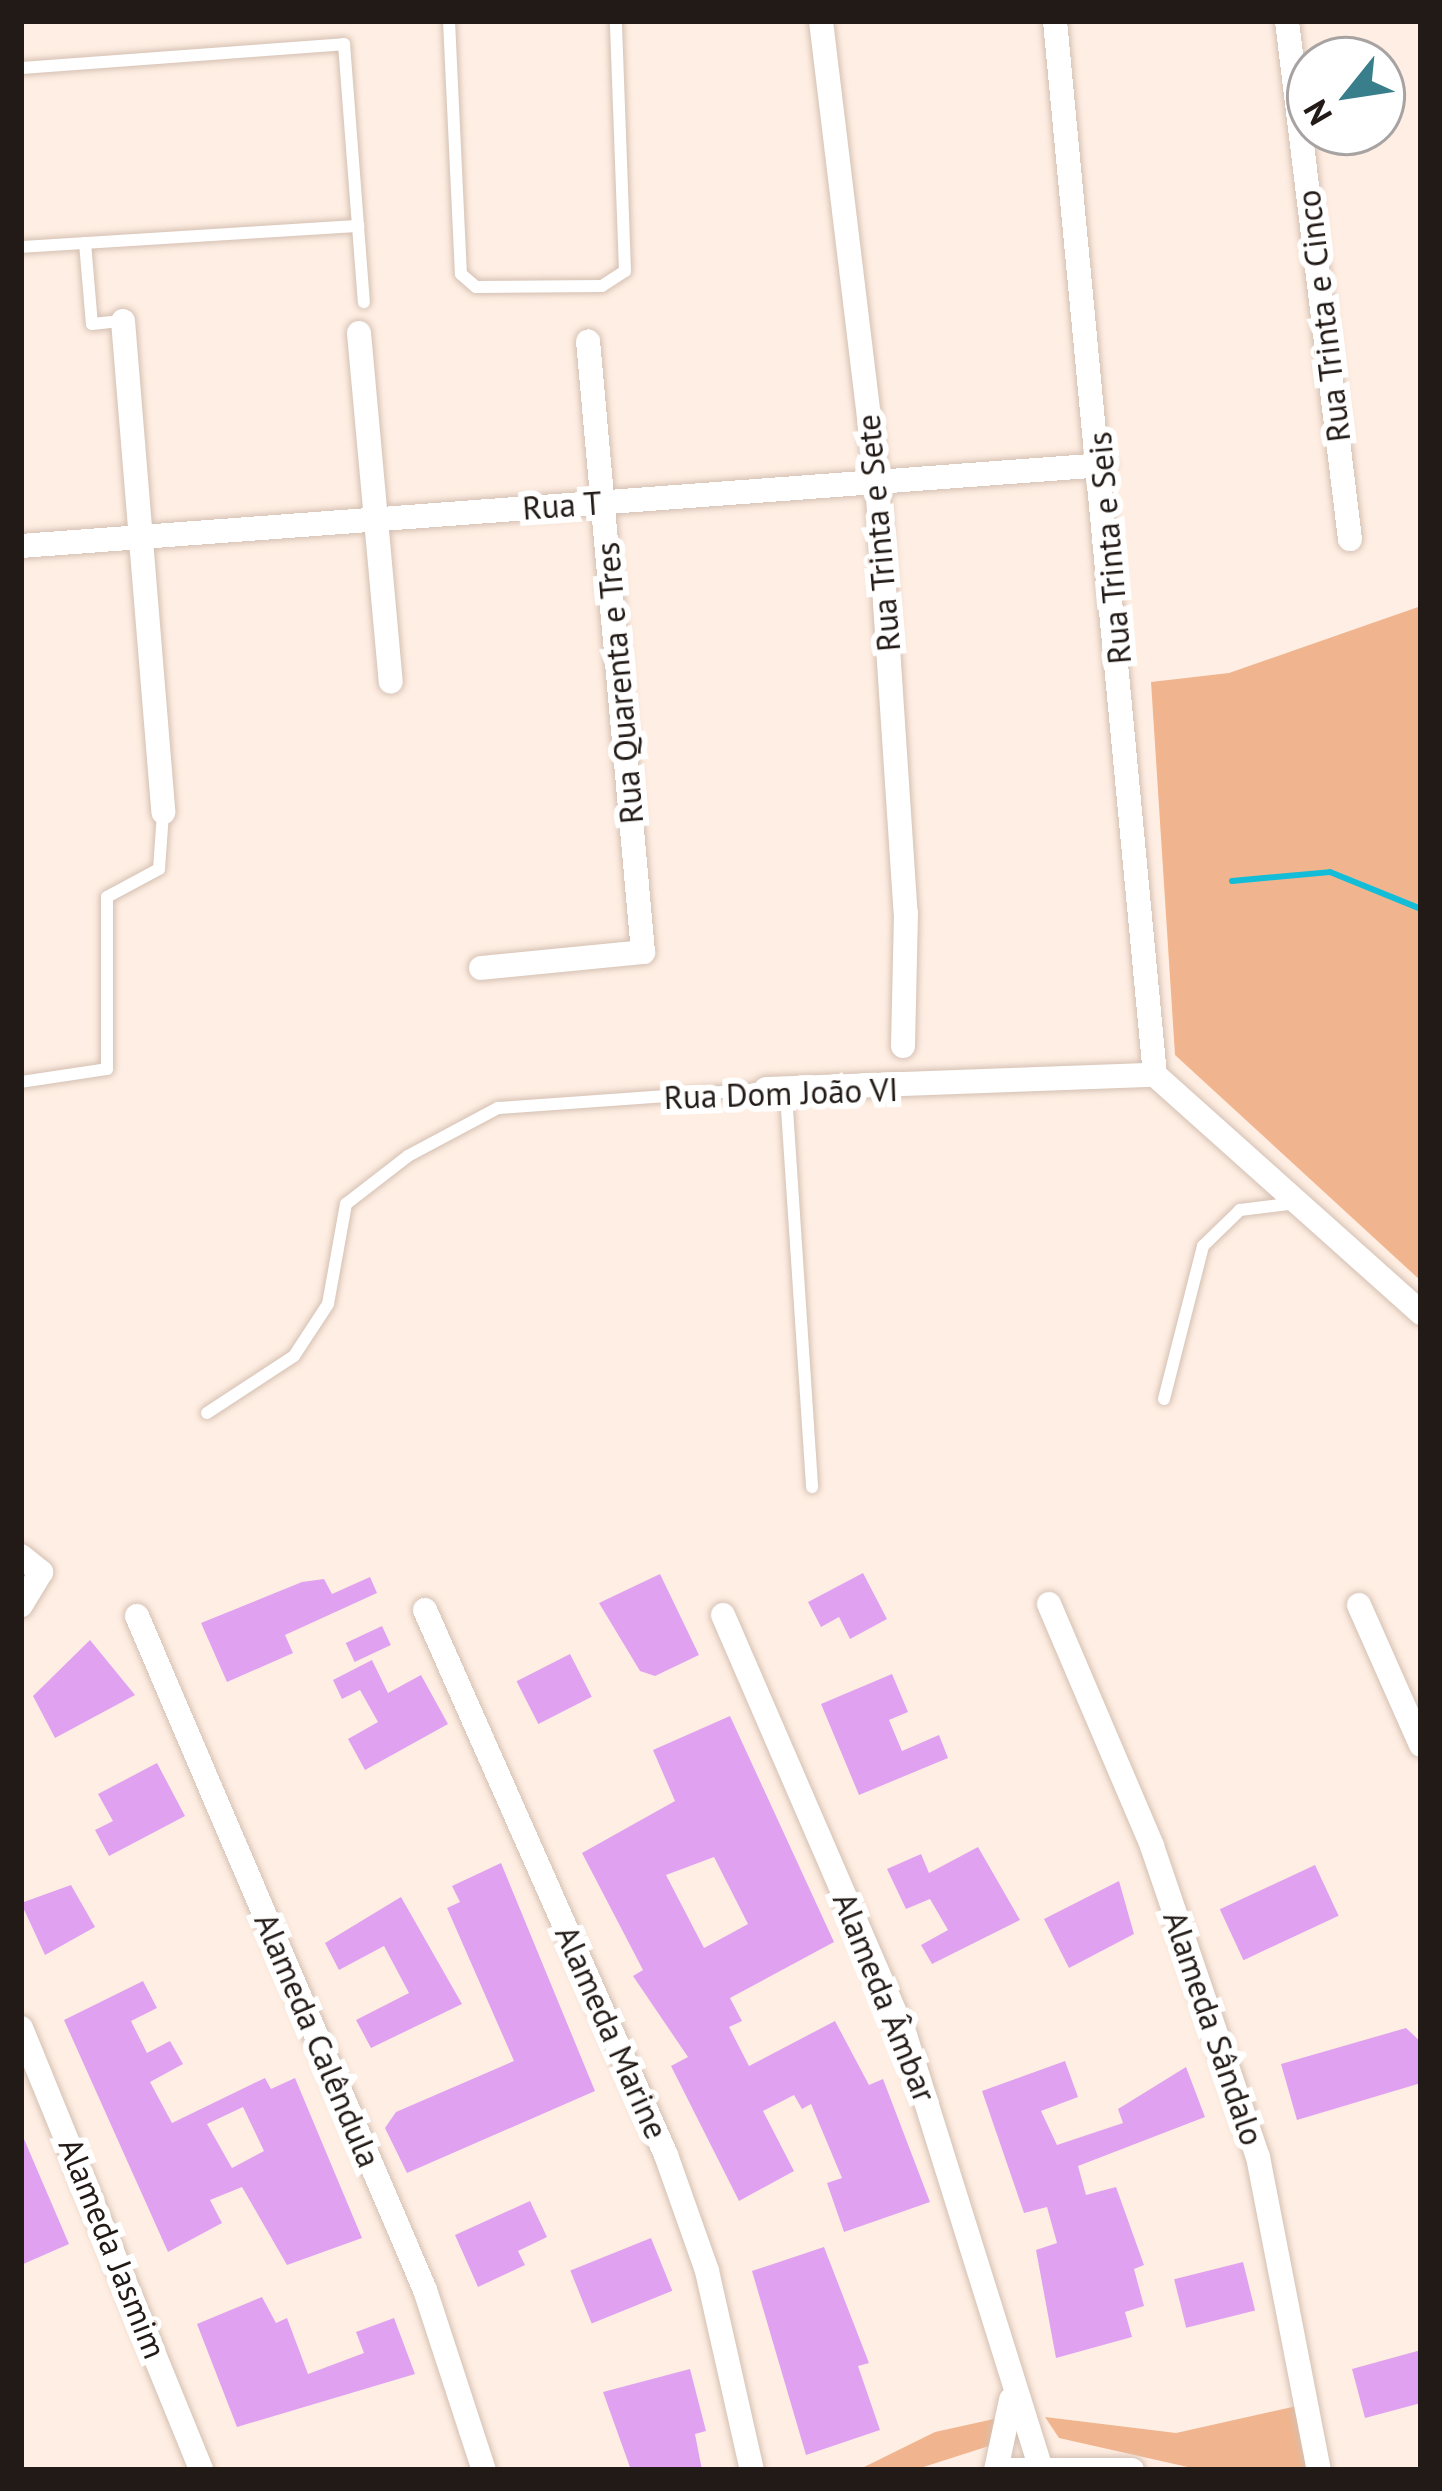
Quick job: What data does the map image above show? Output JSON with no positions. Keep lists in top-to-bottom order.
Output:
{
  "streets": {
    "street": [
      "Rua Trinta e Cinco",
      "Rua T",
      "Rua Trinta e Sete",
      "Rua Trinta e Seis",
      "Rua Quarenta e Tres",
      "Rua Dom João VI",
      "Alameda Âmbar",
      "Alameda Sândalo",
      "Alameda Marine",
      "Alameda Calêndula",
      "Alameda Jasmim"
    ]
  },
  "crossings": [
    ["Rua T", "Rua Trinta e Sete"],
    ["Rua T", "Rua Trinta e Seis"],
    ["Rua T", "Rua Quarenta e Tres"],
    ["Rua Trinta e Seis", "Rua Dom João VI"]
  ],
  "north": "bottom left"
}
